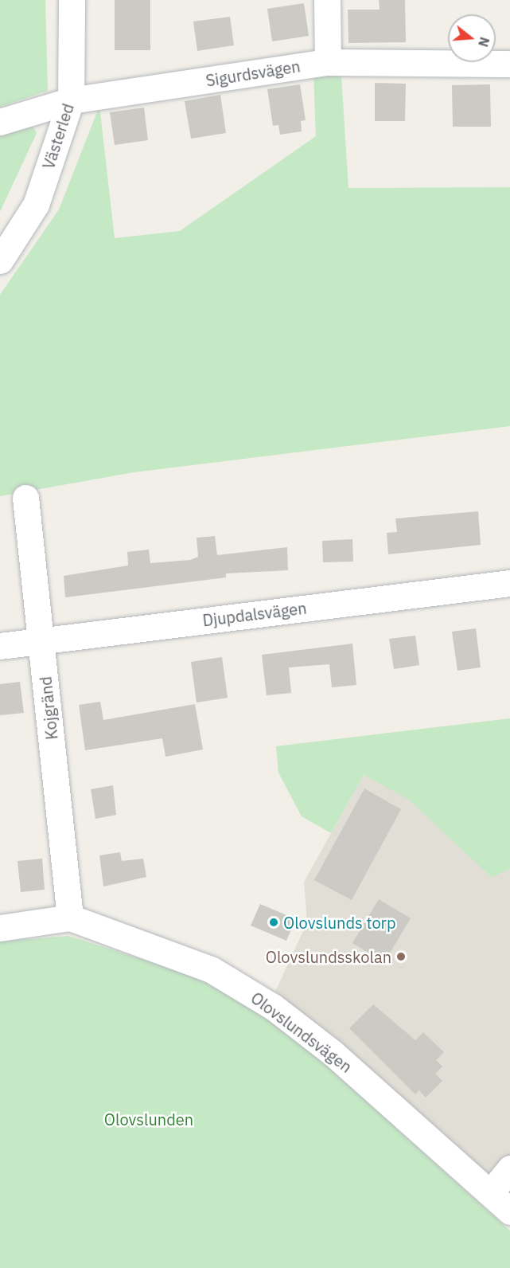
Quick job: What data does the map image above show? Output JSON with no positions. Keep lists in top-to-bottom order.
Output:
{
  "streets": {
    "street": [
      "Sigurdsvägen",
      "Västerled",
      "Djupdalsvägen",
      "Kojgränd",
      "Olovslundsvägen"
    ]
  },
  "crossings": [
    ["Sigurdsvägen", "Västerled"],
    ["Djupdalsvägen", "Kojgränd"],
    ["Kojgränd", "Olovslundsvägen"]
  ],
  "parks": ["Olovslunden"],
  "places": ["Olovslunds torp", "Olovslundsskolan"],
  "north": "right"
}
